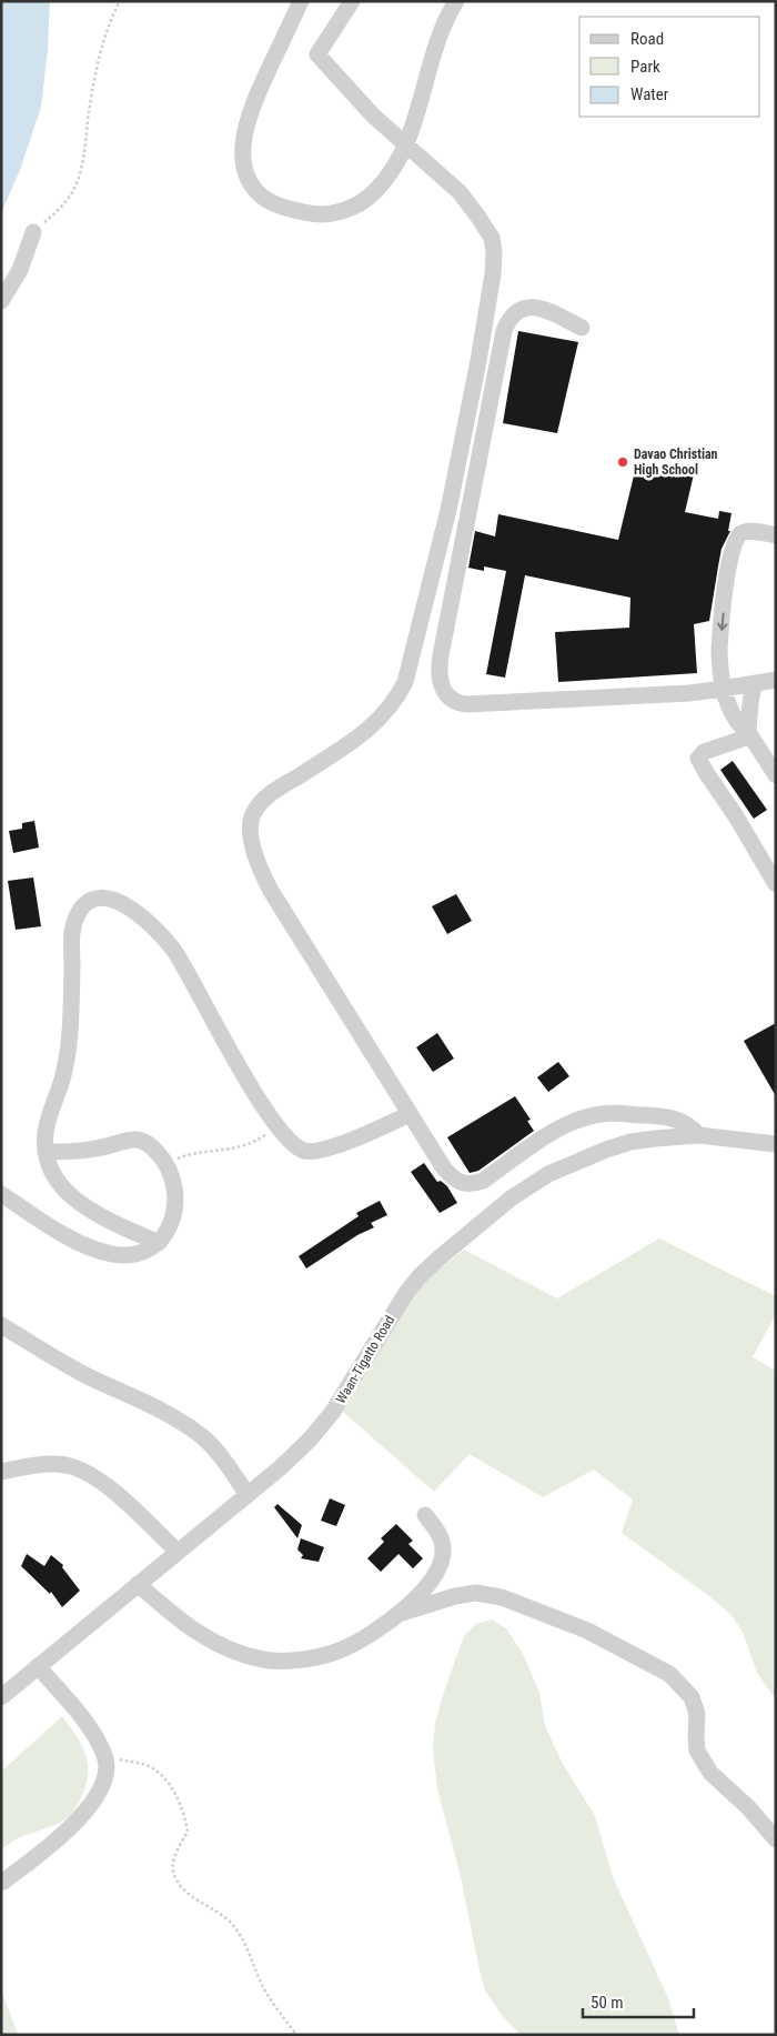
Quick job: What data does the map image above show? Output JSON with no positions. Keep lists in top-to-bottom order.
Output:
{
  "streets": {
    "street": ["Waan-Tigatto Road"]
  },
  "places": ["Davao Christian High School"],
  "legend": ["Road", "Park", "Water"],
  "scale_bar": "50 m"
}
